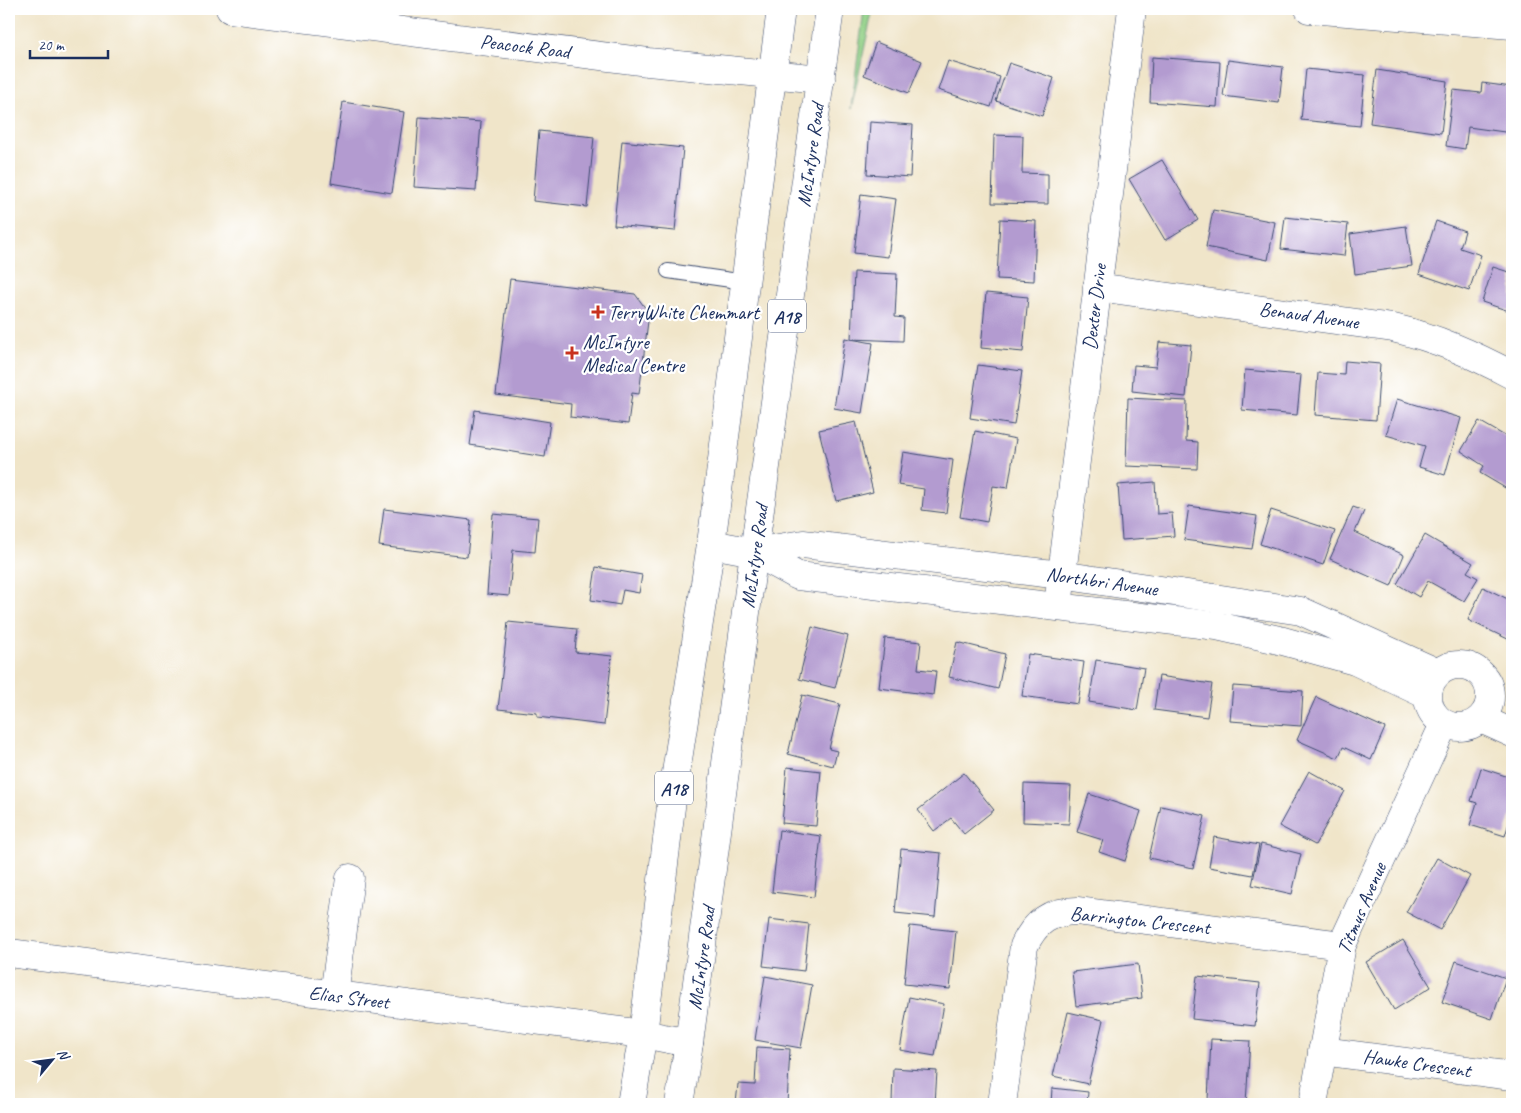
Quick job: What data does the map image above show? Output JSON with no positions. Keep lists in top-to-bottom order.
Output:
{
  "streets": {
    "street": [
      "Peacock Road",
      "McIntyre Road",
      "Dexter Drive",
      "Benaud Avenue",
      "A18",
      "Northbri Avenue",
      "Titmus Avenue",
      "Barrington Crescent",
      "Elias Street",
      "Hawke Crescent"
    ]
  },
  "crossings": [
    ["Peacock Road", "McIntyre Road"],
    ["Peacock Road", "A18"],
    ["McIntyre Road", "Northbri Avenue"],
    ["McIntyre Road", "Elias Street"],
    ["Dexter Drive", "Benaud Avenue"],
    ["Dexter Drive", "Northbri Avenue"],
    ["A18", "Northbri Avenue"],
    ["A18", "Elias Street"],
    ["Northbri Avenue", "Titmus Avenue"],
    ["Titmus Avenue", "Barrington Crescent"],
    ["Titmus Avenue", "Hawke Crescent"]
  ],
  "places": {
    "health": ["TerryWhite Chemmart", "McIntyre Medical Centre"]
  },
  "scale_bar": "20 m",
  "north": "top right"
}
